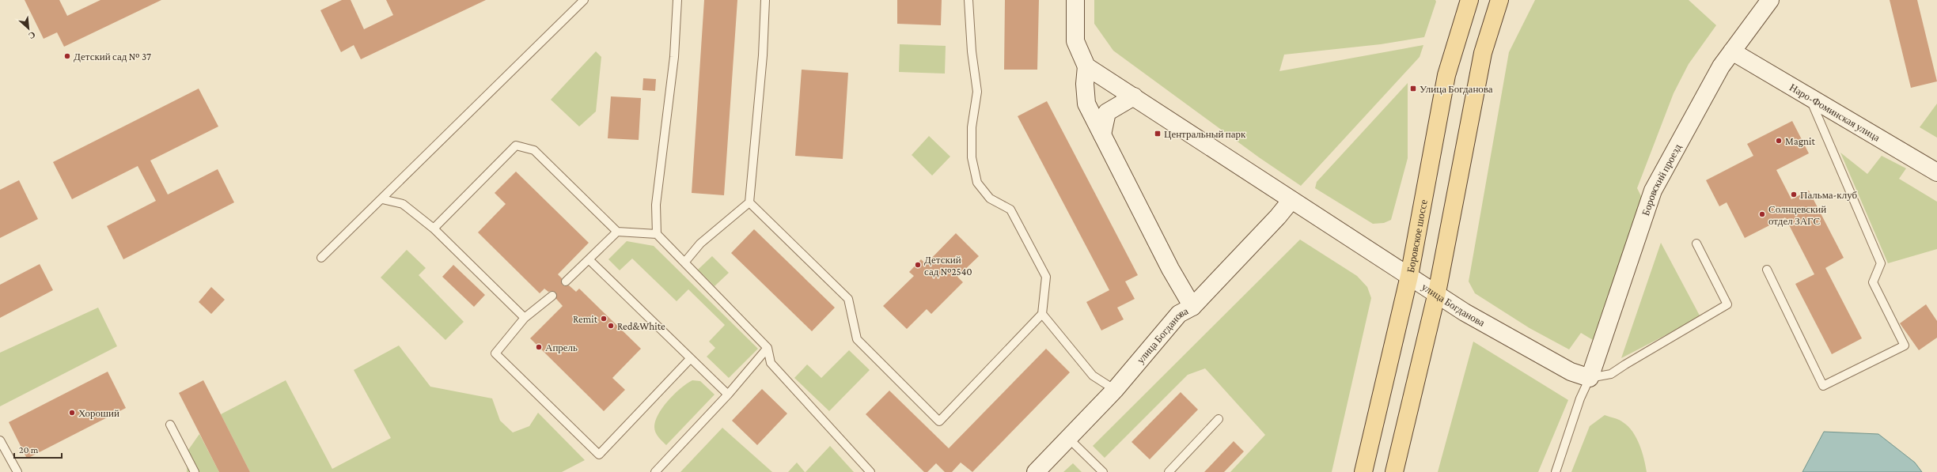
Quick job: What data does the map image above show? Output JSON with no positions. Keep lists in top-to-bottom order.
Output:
{
  "streets": {
    "main road": ["Боровское шоссе"],
    "street": ["Наро-Фоминская улица", "Боровский проезд", "улица Богданова"]
  },
  "crossings": [
    ["Наро-Фоминская улица", "Боровский проезд"],
    ["Боровский проезд", "улица Богданова"],
    ["Боровское шоссе", "улица Богданова"]
  ],
  "places": {
    "other": [
      "Детский сад № 37",
      "Magnit",
      "Пальма-клуб",
      "Солнцевский отдел ЗАГС",
      "Детский сад №2540",
      "Remit",
      "Red&White",
      "Апрель",
      "Хороший"
    ],
    "transit": ["Улица Богданова", "Центральный парк"]
  },
  "scale_bar": "20 m",
  "north": "bottom right"
}
